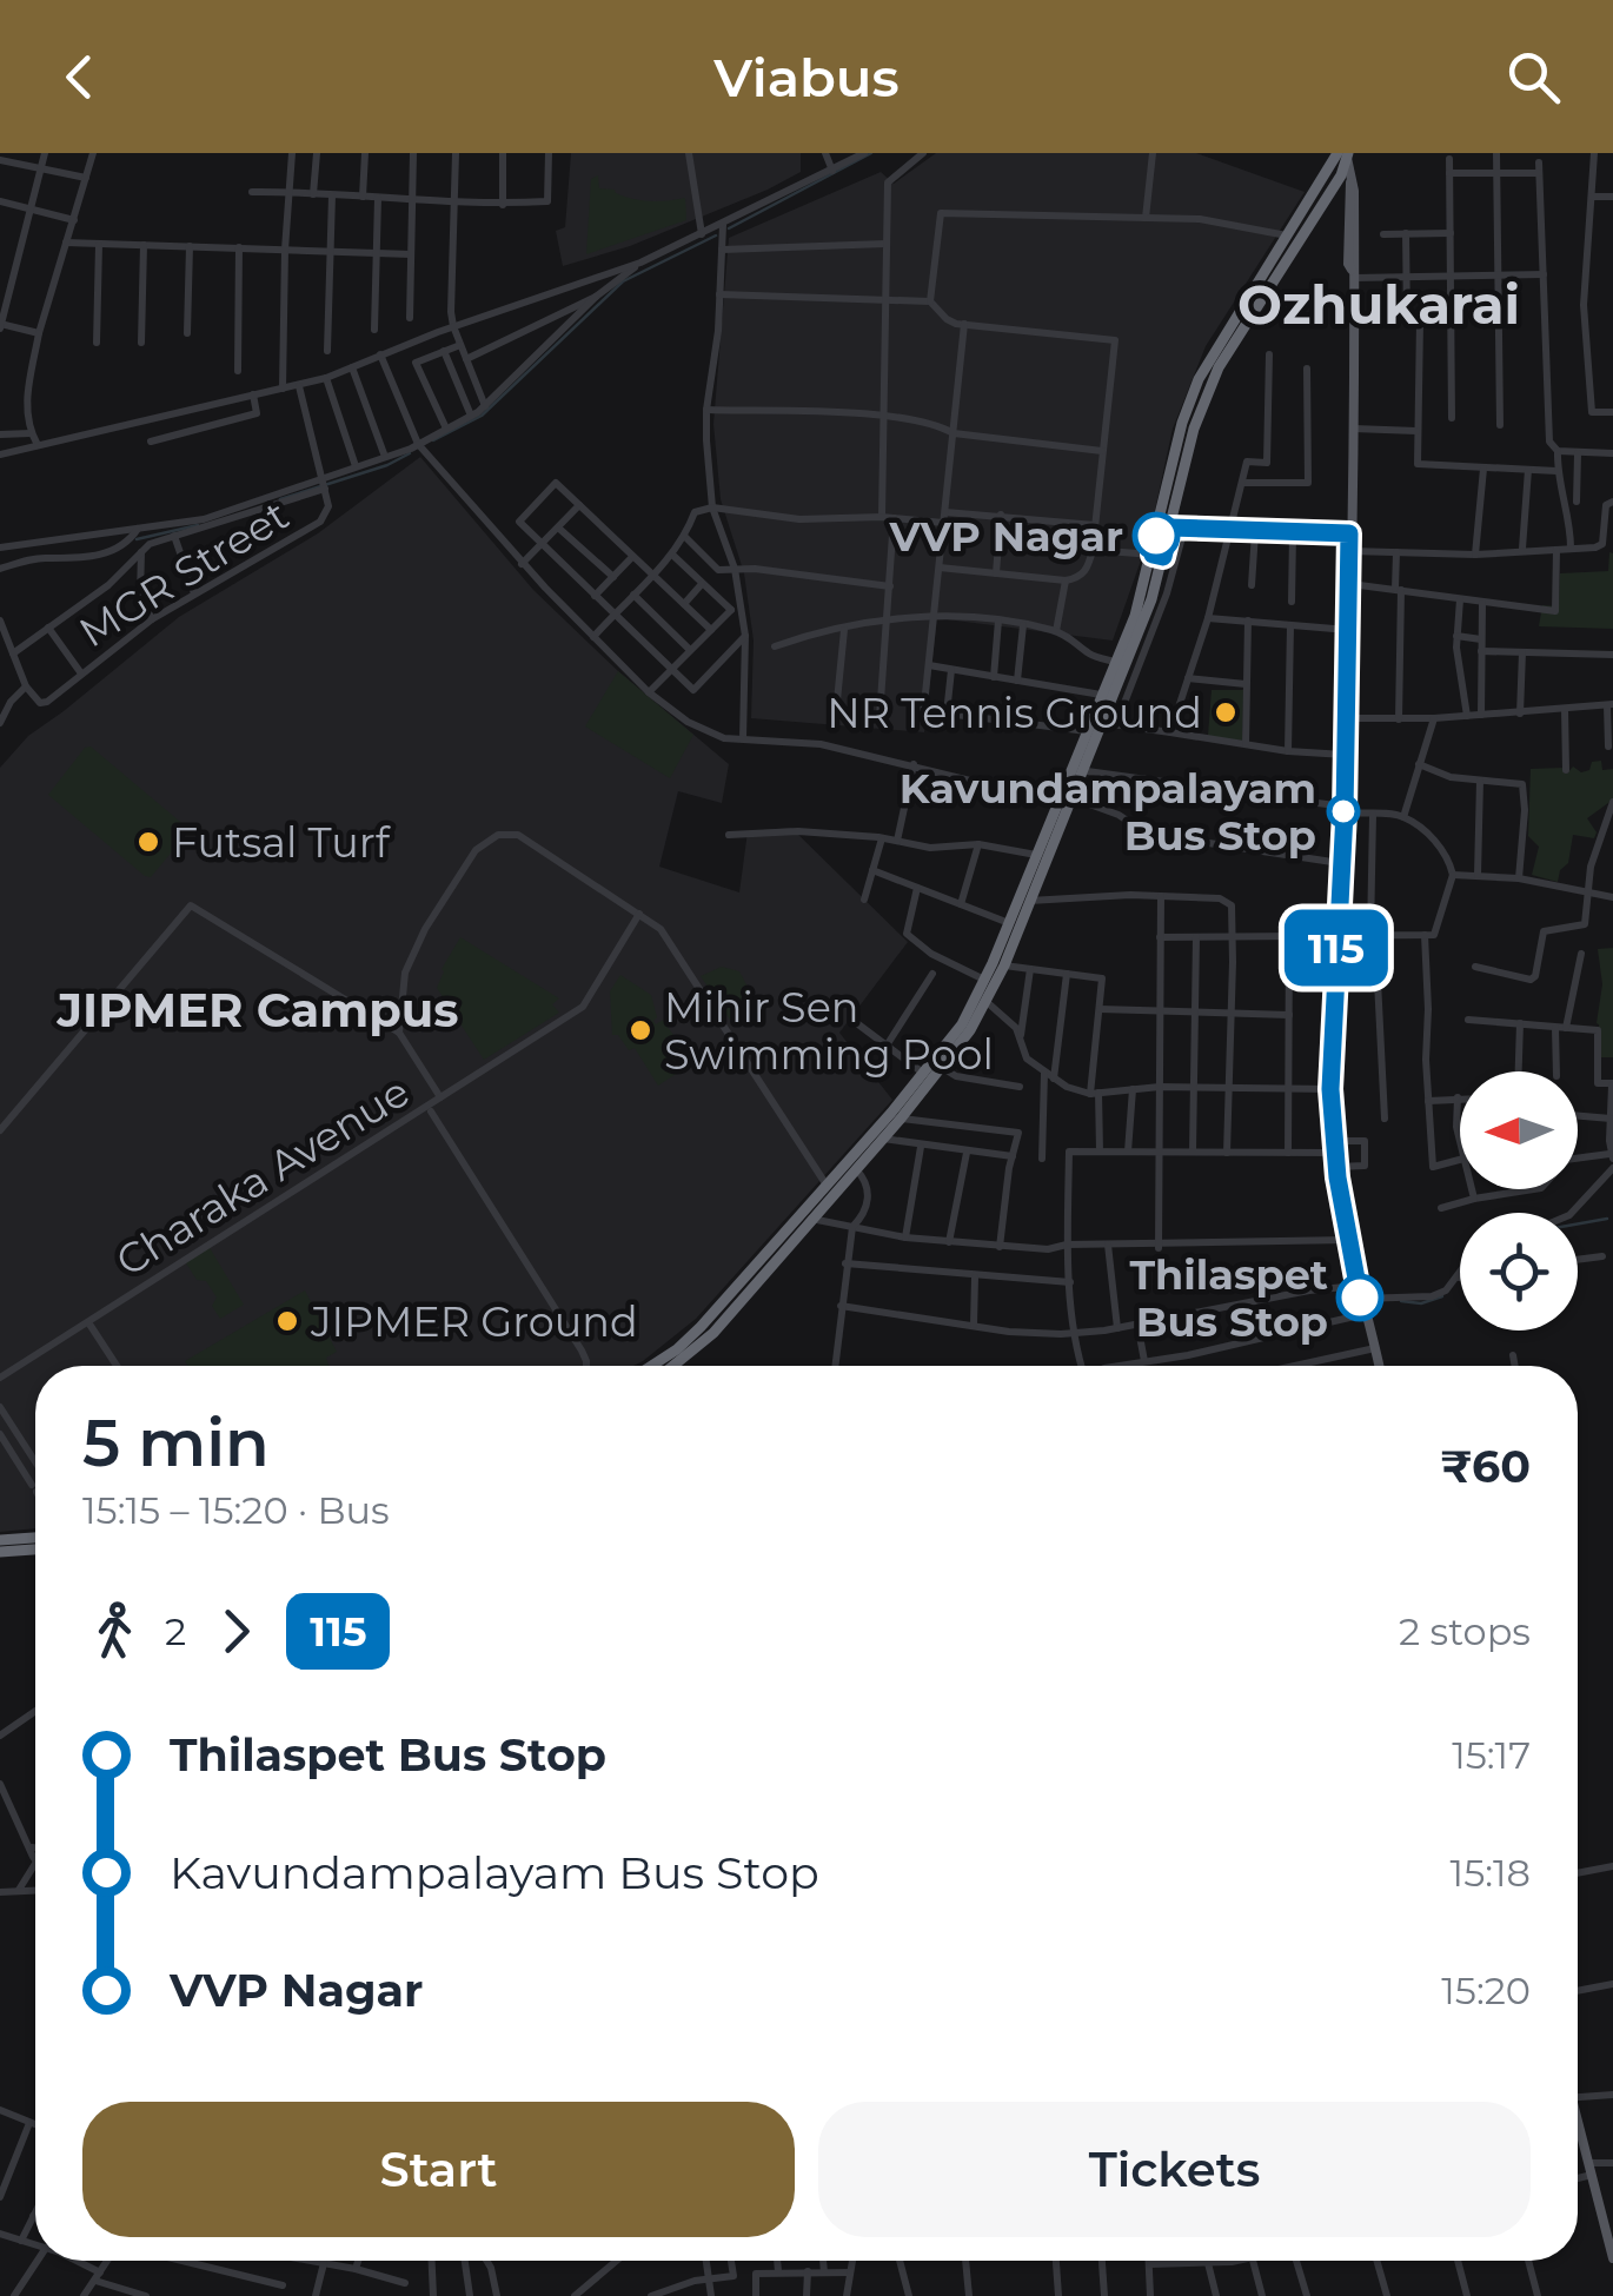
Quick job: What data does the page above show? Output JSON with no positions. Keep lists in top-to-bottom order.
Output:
{
  "streets": {
    "street": ["MGR Street", "Charaka Avenue"]
  },
  "districts": ["Ozhukarai", "JIPMER Campus"],
  "places": [
    "VVP Nagar",
    "NR Tennis Ground",
    "Kavundampalayam Bus Stop",
    "Futsal Turf",
    "Mihir Sen Swimming Pool",
    "Thilaspet Bus Stop",
    "JIPMER Ground"
  ],
  "lines": ["bus line 115"],
  "north": "left",
  "page": {
    "header": "Viabus",
    "on_map": "115",
    "heading": ["5 min", "15:15 – 15:20 · Bus", "₹60"],
    "legs": ["2", "115", "2 stops"],
    "list": [
      {
        "name": "Thilaspet Bus Stop",
        "value": "15:17"
      },
      {
        "name": "Kavundampalayam Bus Stop",
        "value": "15:18"
      },
      {
        "name": "VVP Nagar",
        "value": "15:20"
      }
    ],
    "buttons": ["Start", "Tickets"]
  }
}
